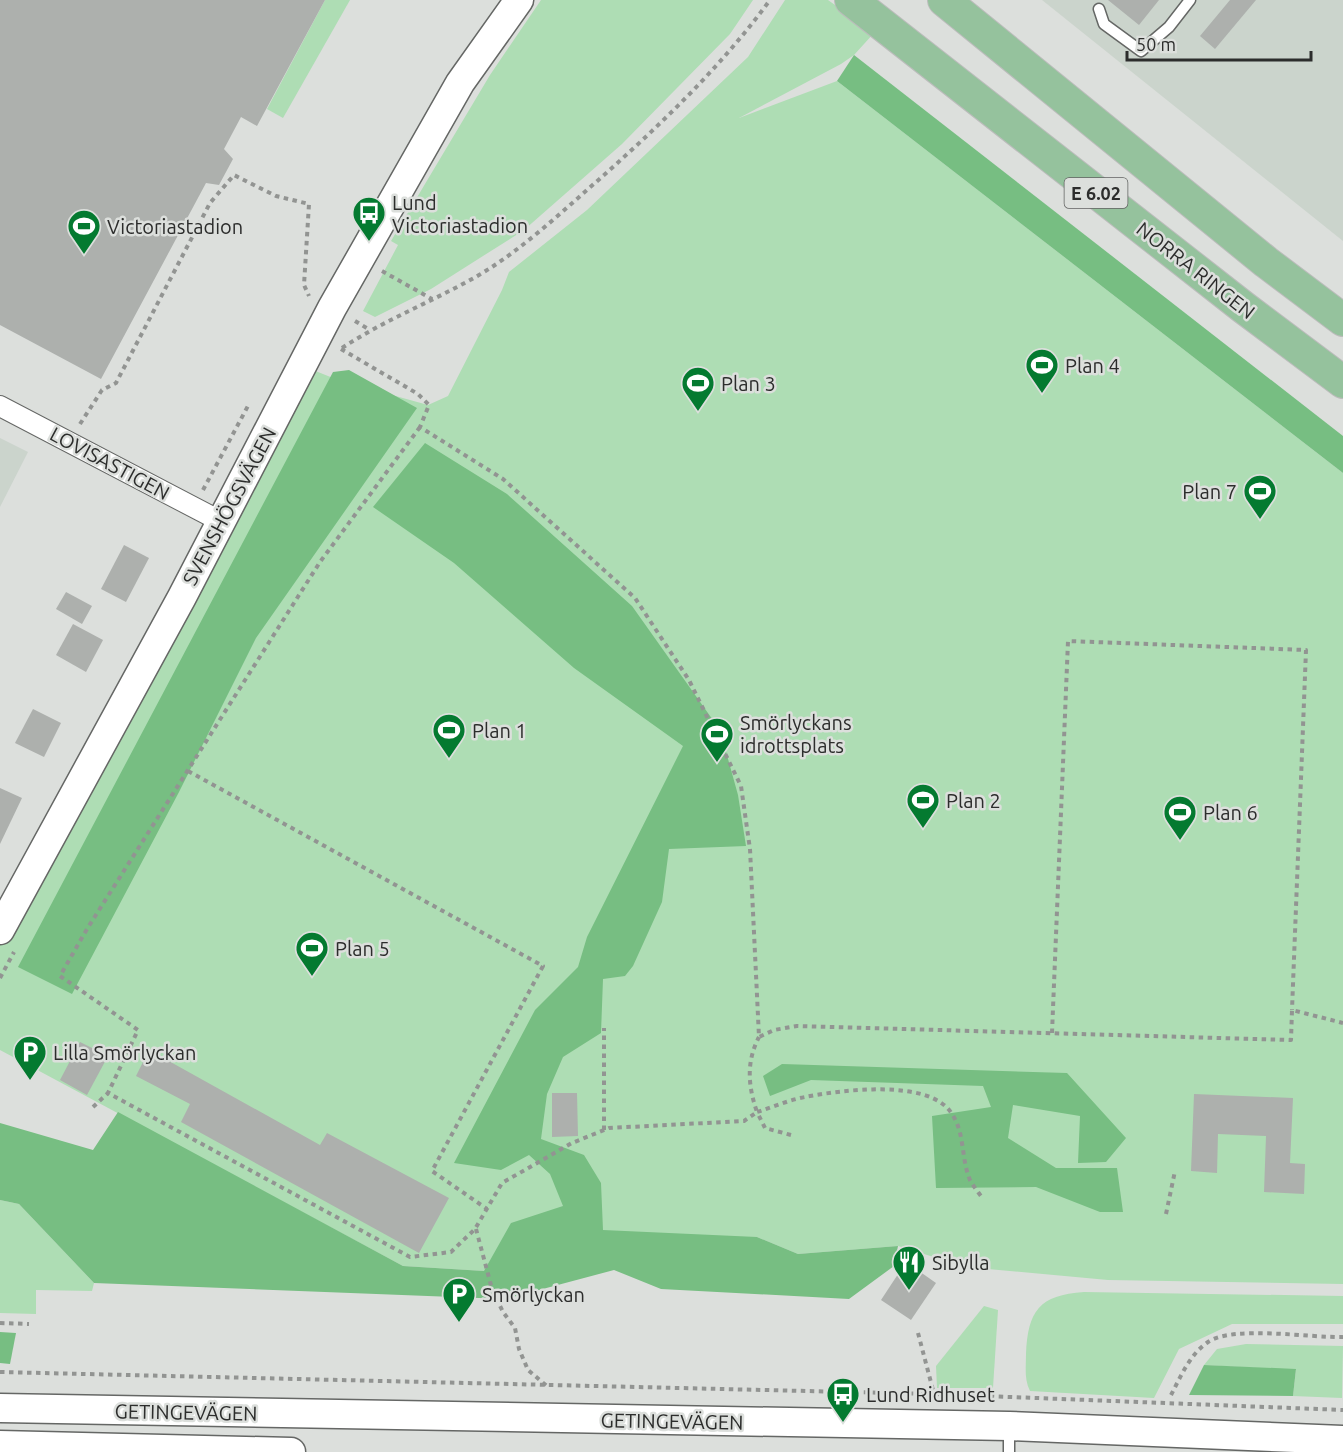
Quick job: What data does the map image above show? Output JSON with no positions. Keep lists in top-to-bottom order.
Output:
{
  "streets": {
    "main road": [
      "E 6.02",
      "NORRA RINGEN",
      "SVENSHÖGSVÄGEN",
      "GETINGEVÄGEN"
    ],
    "street": ["LOVISASTIGEN"]
  },
  "crossings": [
    ["LOVISASTIGEN", "SVENSHÖGSVÄGEN"]
  ],
  "places": {
    "bus stop": ["Lund Victoriastadion", "Lund Ridhuset"],
    "sports": [
      "Victoriastadion",
      "Plan 4",
      "Plan 3",
      "Plan 7",
      "Plan 1",
      "Smörlyckans idrottsplats",
      "Plan 2",
      "Plan 6",
      "Plan 5"
    ],
    "parking": ["Lilla Smörlyckan", "Smörlyckan"],
    "restaurant": ["Sibylla"]
  },
  "scale_bar": "50 m"
}
